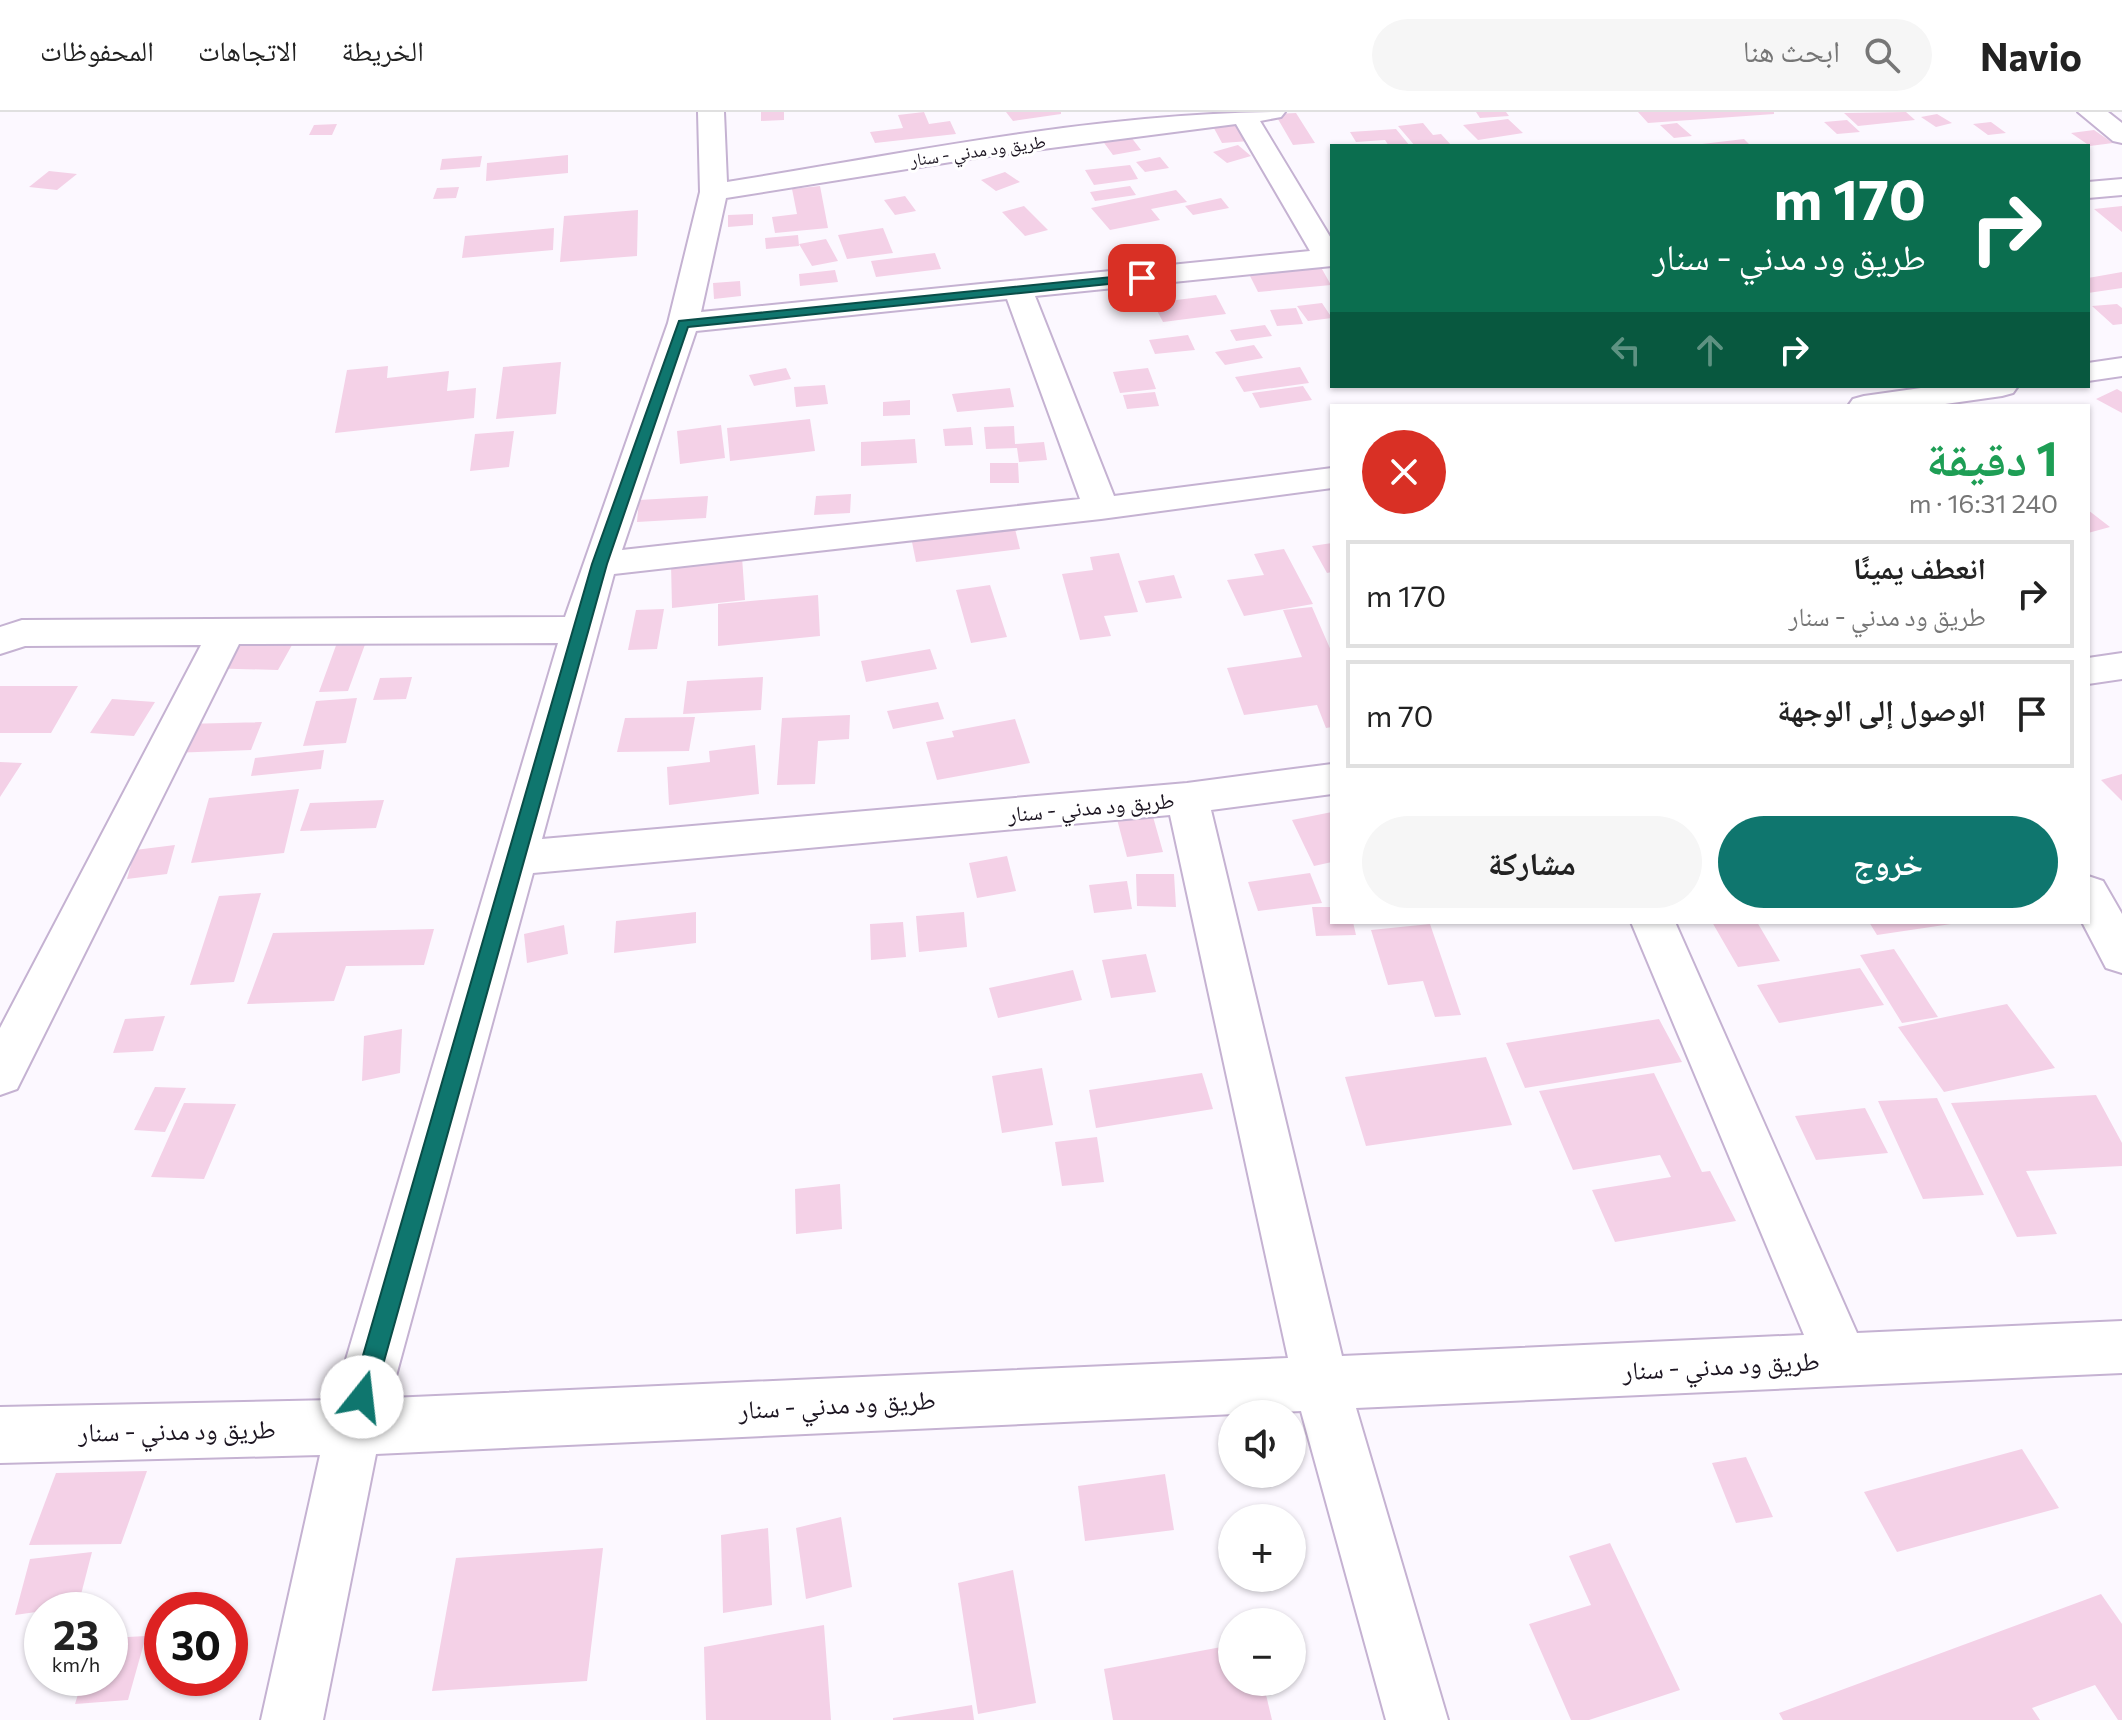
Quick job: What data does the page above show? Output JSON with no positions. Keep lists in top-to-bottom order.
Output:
{
  "streets": {
    "street": ["طريق ود مدني - سنار"]
  },
  "page": {
    "header": "Navio",
    "search": "ابحث هنا",
    "nav": ["الخريطة", "الاتجاهات", "المحفوظات"],
    "turn": ["170 m", "طريق ود مدني - سنار"],
    "heading": ["1 دقيقة", "240 m · 16:31"],
    "list": [
      {
        "name": "انعطف يمينًا",
        "note": "طريق ود مدني - سنار",
        "value": "170 m"
      },
      {
        "name": "الوصول إلى الوجهة",
        "value": "70 m"
      }
    ],
    "buttons": ["خروج", "مشاركة"],
    "map_buttons": ["+", "−"],
    "speed": "23 km/h",
    "limit": "30"
  }
}
